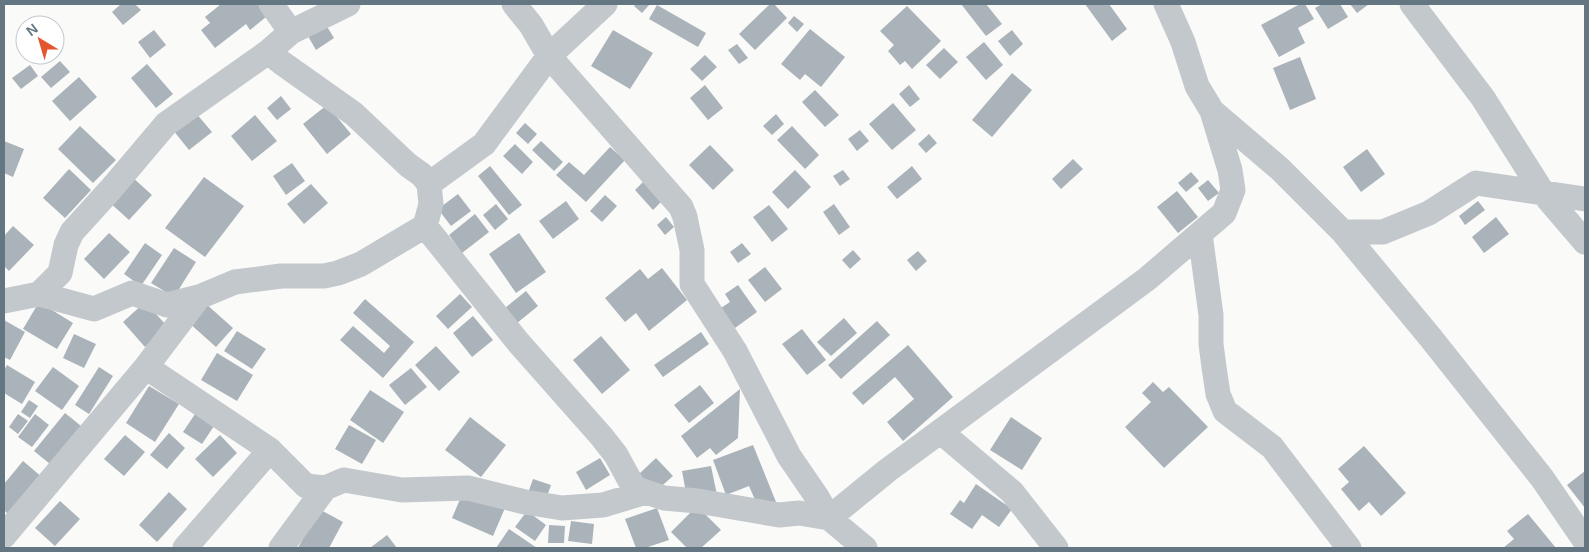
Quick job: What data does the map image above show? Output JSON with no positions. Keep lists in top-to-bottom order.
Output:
{
  "north": "top left"
}
